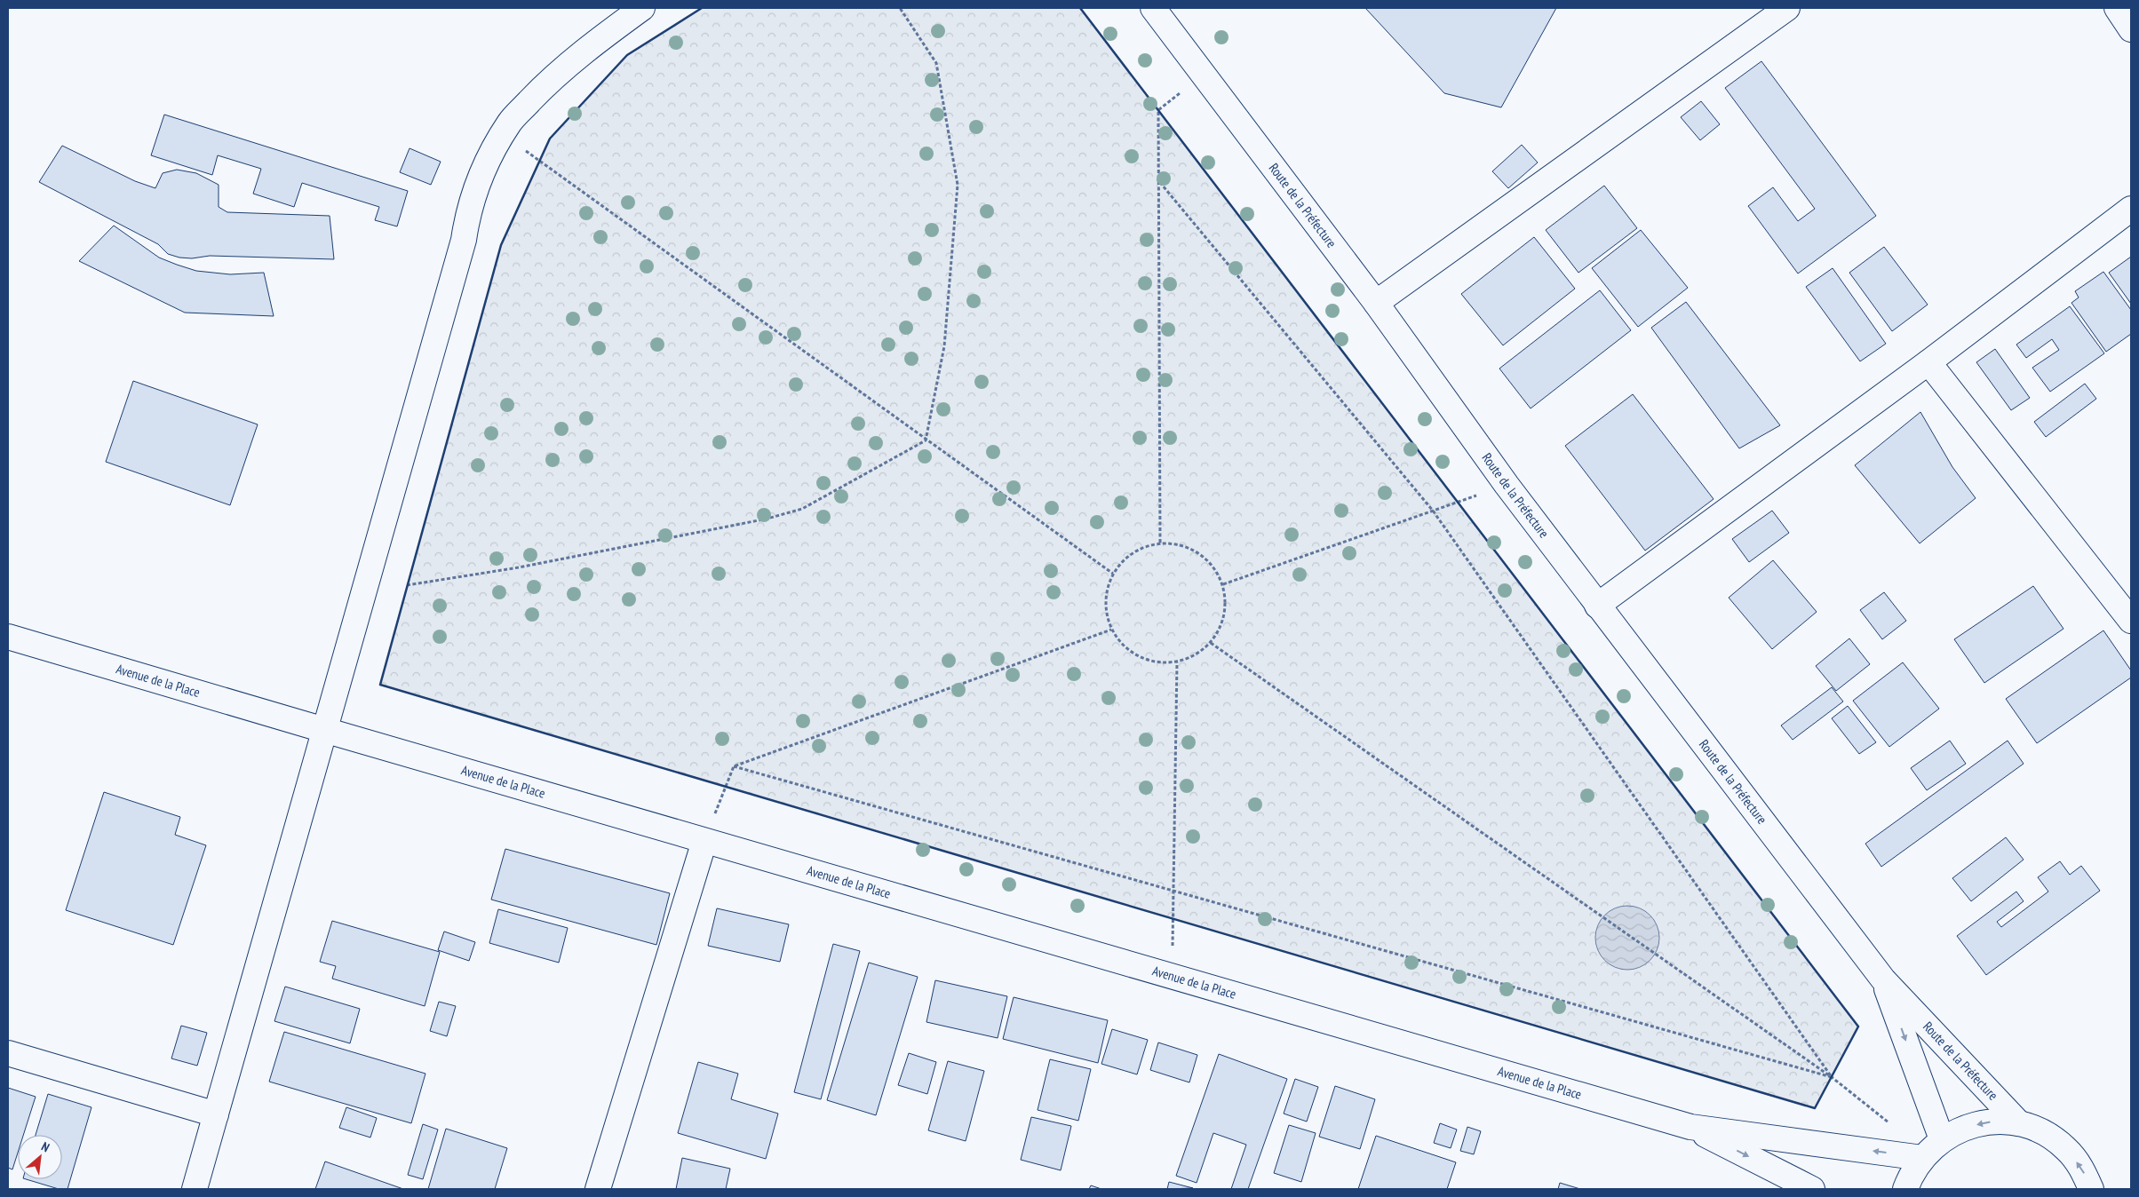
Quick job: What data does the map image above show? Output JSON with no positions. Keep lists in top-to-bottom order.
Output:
{
  "streets": {
    "street": ["Route de la Préfecture", "Avenue de la Place"]
  },
  "crossings": [
    ["Route de la Préfecture", "Avenue de la Place"]
  ],
  "north": "top right"
}
